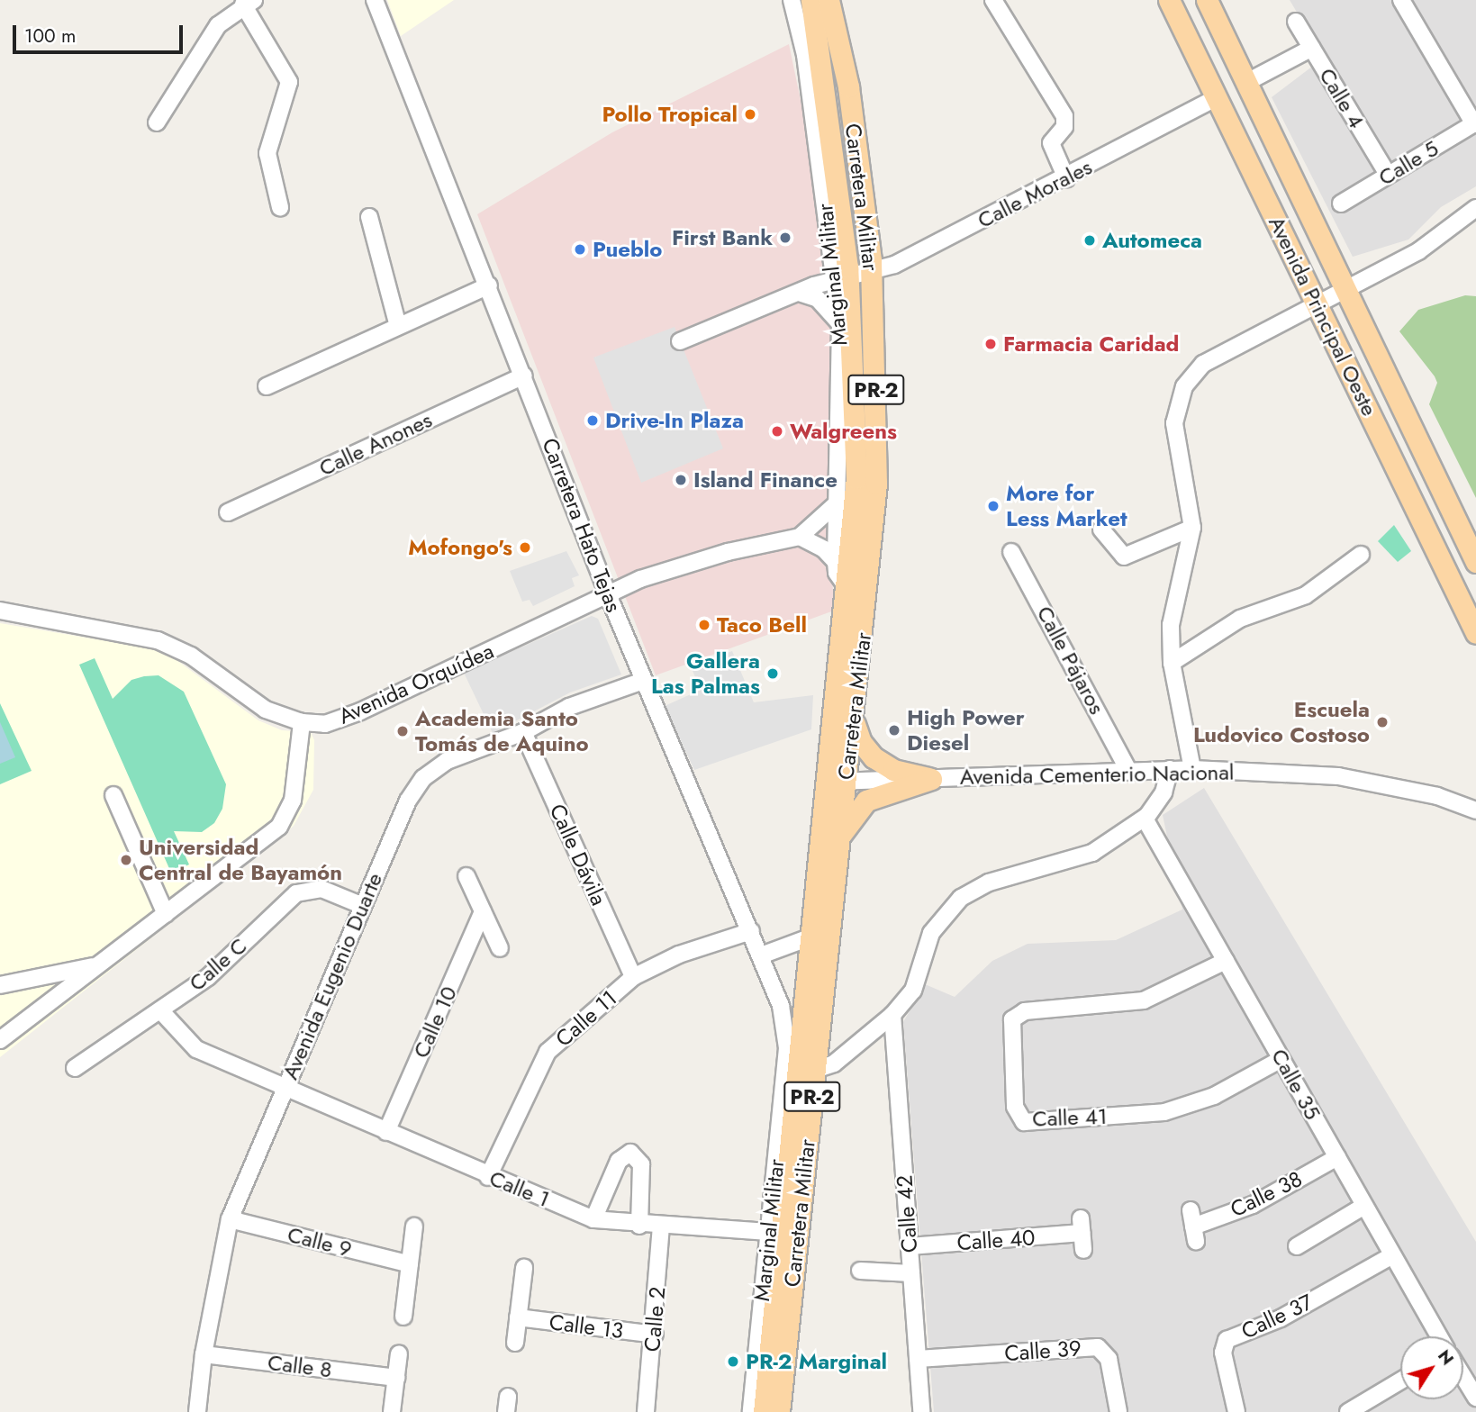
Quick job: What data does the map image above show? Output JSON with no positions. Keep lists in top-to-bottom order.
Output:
{
  "streets": {
    "main road": ["Carretera Militar", "Avenida Principal Oeste", "PR-2"],
    "street": [
      "Calle 4",
      "Calle 5",
      "Calle Morales",
      "Marginal Militar",
      "Calle Anones",
      "Carretera Hato Tejas",
      "Calle Pájaros",
      "Avenida Orquídea",
      "Avenida Cementerio Nacional",
      "Calle Dávila",
      "Calle C",
      "Avenida Eugenio Duarte",
      "Calle 11",
      "Calle 10",
      "Calle 35",
      "Calle 41",
      "Calle 1",
      "Calle 38",
      "Calle 42",
      "Calle 40",
      "Calle 9",
      "Calle 37",
      "Calle 2",
      "Calle 13",
      "Calle 39",
      "Calle 8"
    ]
  },
  "crossings": [
    ["Calle 4", "Calle 5"],
    ["Calle Morales", "Carretera Militar"],
    ["Calle Morales", "Marginal Militar"],
    ["Calle Morales", "Avenida Principal Oeste"],
    ["Carretera Militar", "Marginal Militar"],
    ["Carretera Militar", "Avenida Cementerio Nacional"],
    ["Marginal Militar", "Carretera Hato Tejas"],
    ["Marginal Militar", "Calle 1"],
    ["Calle Anones", "Carretera Hato Tejas"],
    ["Carretera Hato Tejas", "Avenida Orquídea"],
    ["Carretera Hato Tejas", "Avenida Eugenio Duarte"],
    ["Carretera Hato Tejas", "Calle 11"],
    ["Calle Pájaros", "Avenida Cementerio Nacional"],
    ["Calle Dávila", "Avenida Eugenio Duarte"],
    ["Calle Dávila", "Calle 11"],
    ["Calle C", "Avenida Eugenio Duarte"],
    ["Calle C", "Calle 1"],
    ["Avenida Eugenio Duarte", "Calle 1"],
    ["Avenida Eugenio Duarte", "Calle 9"],
    ["Avenida Eugenio Duarte", "Calle 8"],
    ["Calle 11", "Calle 1"],
    ["Calle 10", "Calle 1"],
    ["Calle 35", "Calle 41"],
    ["Calle 35", "Calle 38"],
    ["Calle 35", "Calle 37"],
    ["Calle 1", "Calle 2"],
    ["Calle 42", "Calle 40"],
    ["Calle 42", "Calle 39"],
    ["Calle 2", "Calle 13"]
  ],
  "places": [
    "Pollo Tropical",
    "First Bank",
    "Automeca",
    "Pueblo",
    "Farmacia Caridad",
    "Drive-In Plaza",
    "Walgreens",
    "Island Finance",
    "More for Less Market",
    "Mofongo's",
    "Taco Bell",
    "Gallera Las Palmas",
    "Escuela Ludovico Costoso",
    "High Power Diesel",
    "Academia Santo Tomás de Aquino",
    "Universidad Central de Bayamón",
    "PR-2 Marginal"
  ],
  "scale_bar": "100 m",
  "north": "top right"
}
